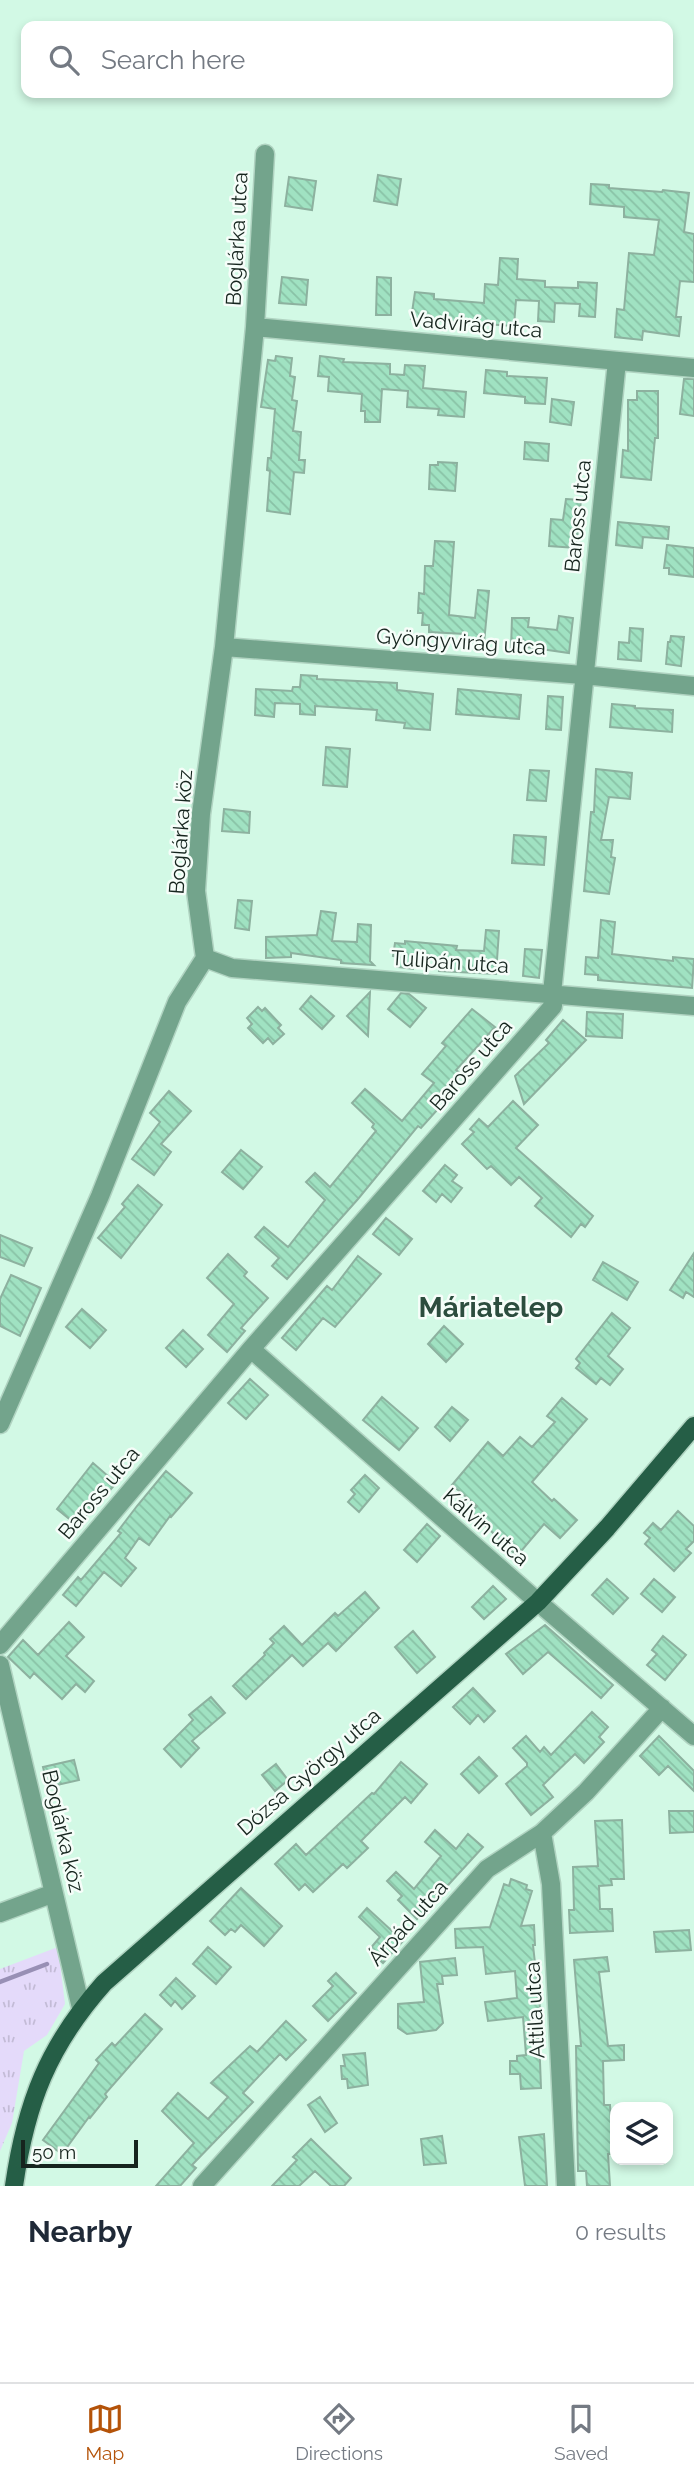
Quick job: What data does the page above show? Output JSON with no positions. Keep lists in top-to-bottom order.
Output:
{
  "streets": {
    "main road": ["Dózsa György utca"],
    "street": [
      "Boglárka utca",
      "Vadvirág utca",
      "Baross utca",
      "Gyöngyvirág utca",
      "Boglárka köz",
      "Tulipán utca",
      "Kálvin utca",
      "Árpád utca",
      "Attila utca"
    ]
  },
  "crossings": [
    ["Boglárka utca", "Vadvirág utca"],
    ["Boglárka utca", "Boglárka köz"],
    ["Vadvirág utca", "Baross utca"],
    ["Vadvirág utca", "Boglárka köz"],
    ["Baross utca", "Gyöngyvirág utca"],
    ["Baross utca", "Tulipán utca"],
    ["Baross utca", "Kálvin utca"],
    ["Gyöngyvirág utca", "Boglárka köz"],
    ["Boglárka köz", "Tulipán utca"],
    ["Boglárka köz", "Dózsa György utca"],
    ["Kálvin utca", "Dózsa György utca"],
    ["Kálvin utca", "Árpád utca"],
    ["Árpád utca", "Attila utca"]
  ],
  "districts": ["Máriatelep"],
  "scale_bar": "50 m",
  "page": {
    "search": "Search here",
    "scale": "50 m",
    "heading": ["Nearby", "0 results"],
    "nav": ["Map", "Directions", "Saved"]
  }
}
